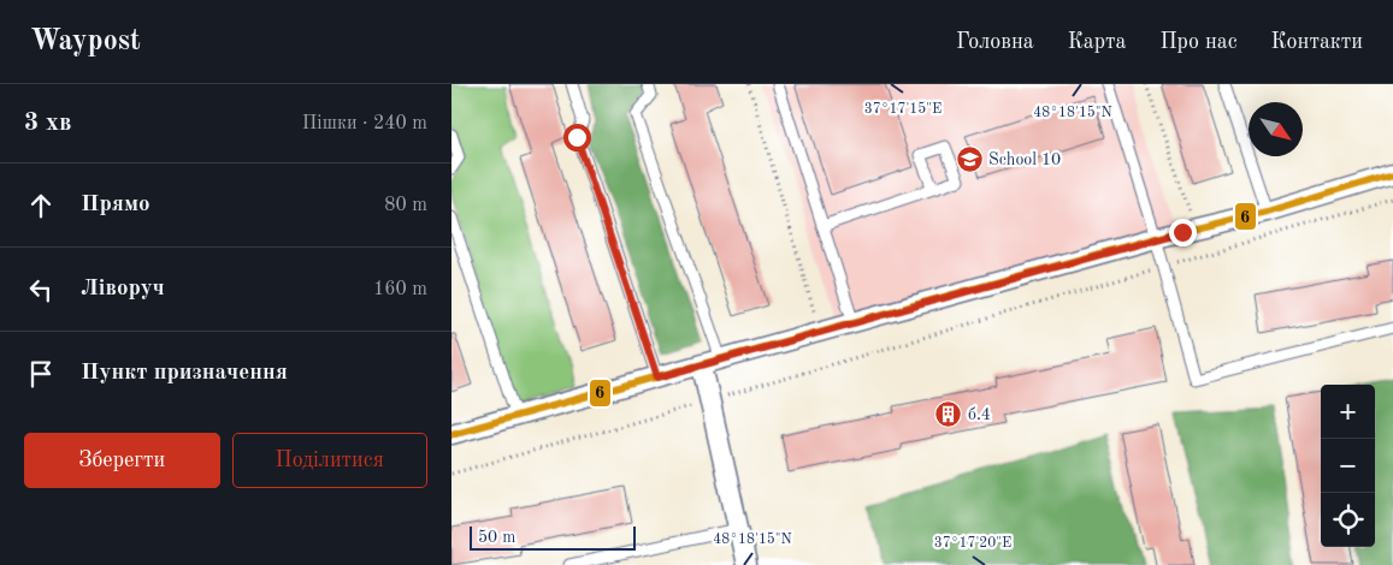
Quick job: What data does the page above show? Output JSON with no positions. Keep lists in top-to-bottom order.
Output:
{
  "places": {
    "school or university": ["School 10"],
    "building": ["б.4"]
  },
  "lines": ["transit line 6"],
  "scale_bar": "50 m",
  "north": "bottom right",
  "page": {
    "header": "Waypost",
    "nav": [
      "Головна",
      "Карта",
      "Про нас",
      "Контакти"
    ],
    "heading": ["3 хв", "Пішки · 240 m"],
    "list": [
      ["Прямо", "80 m"],
      ["Ліворуч", "160 m"],
      "Пункт призначення"
    ],
    "map_buttons": ["+", "−"],
    "buttons": ["Зберегти", "Поділитися"],
    "scale": "50 m"
  },
  "coordinates": ["37°17'15\"E", "48°18'15\"N", "37°17'20\"E"]
}
